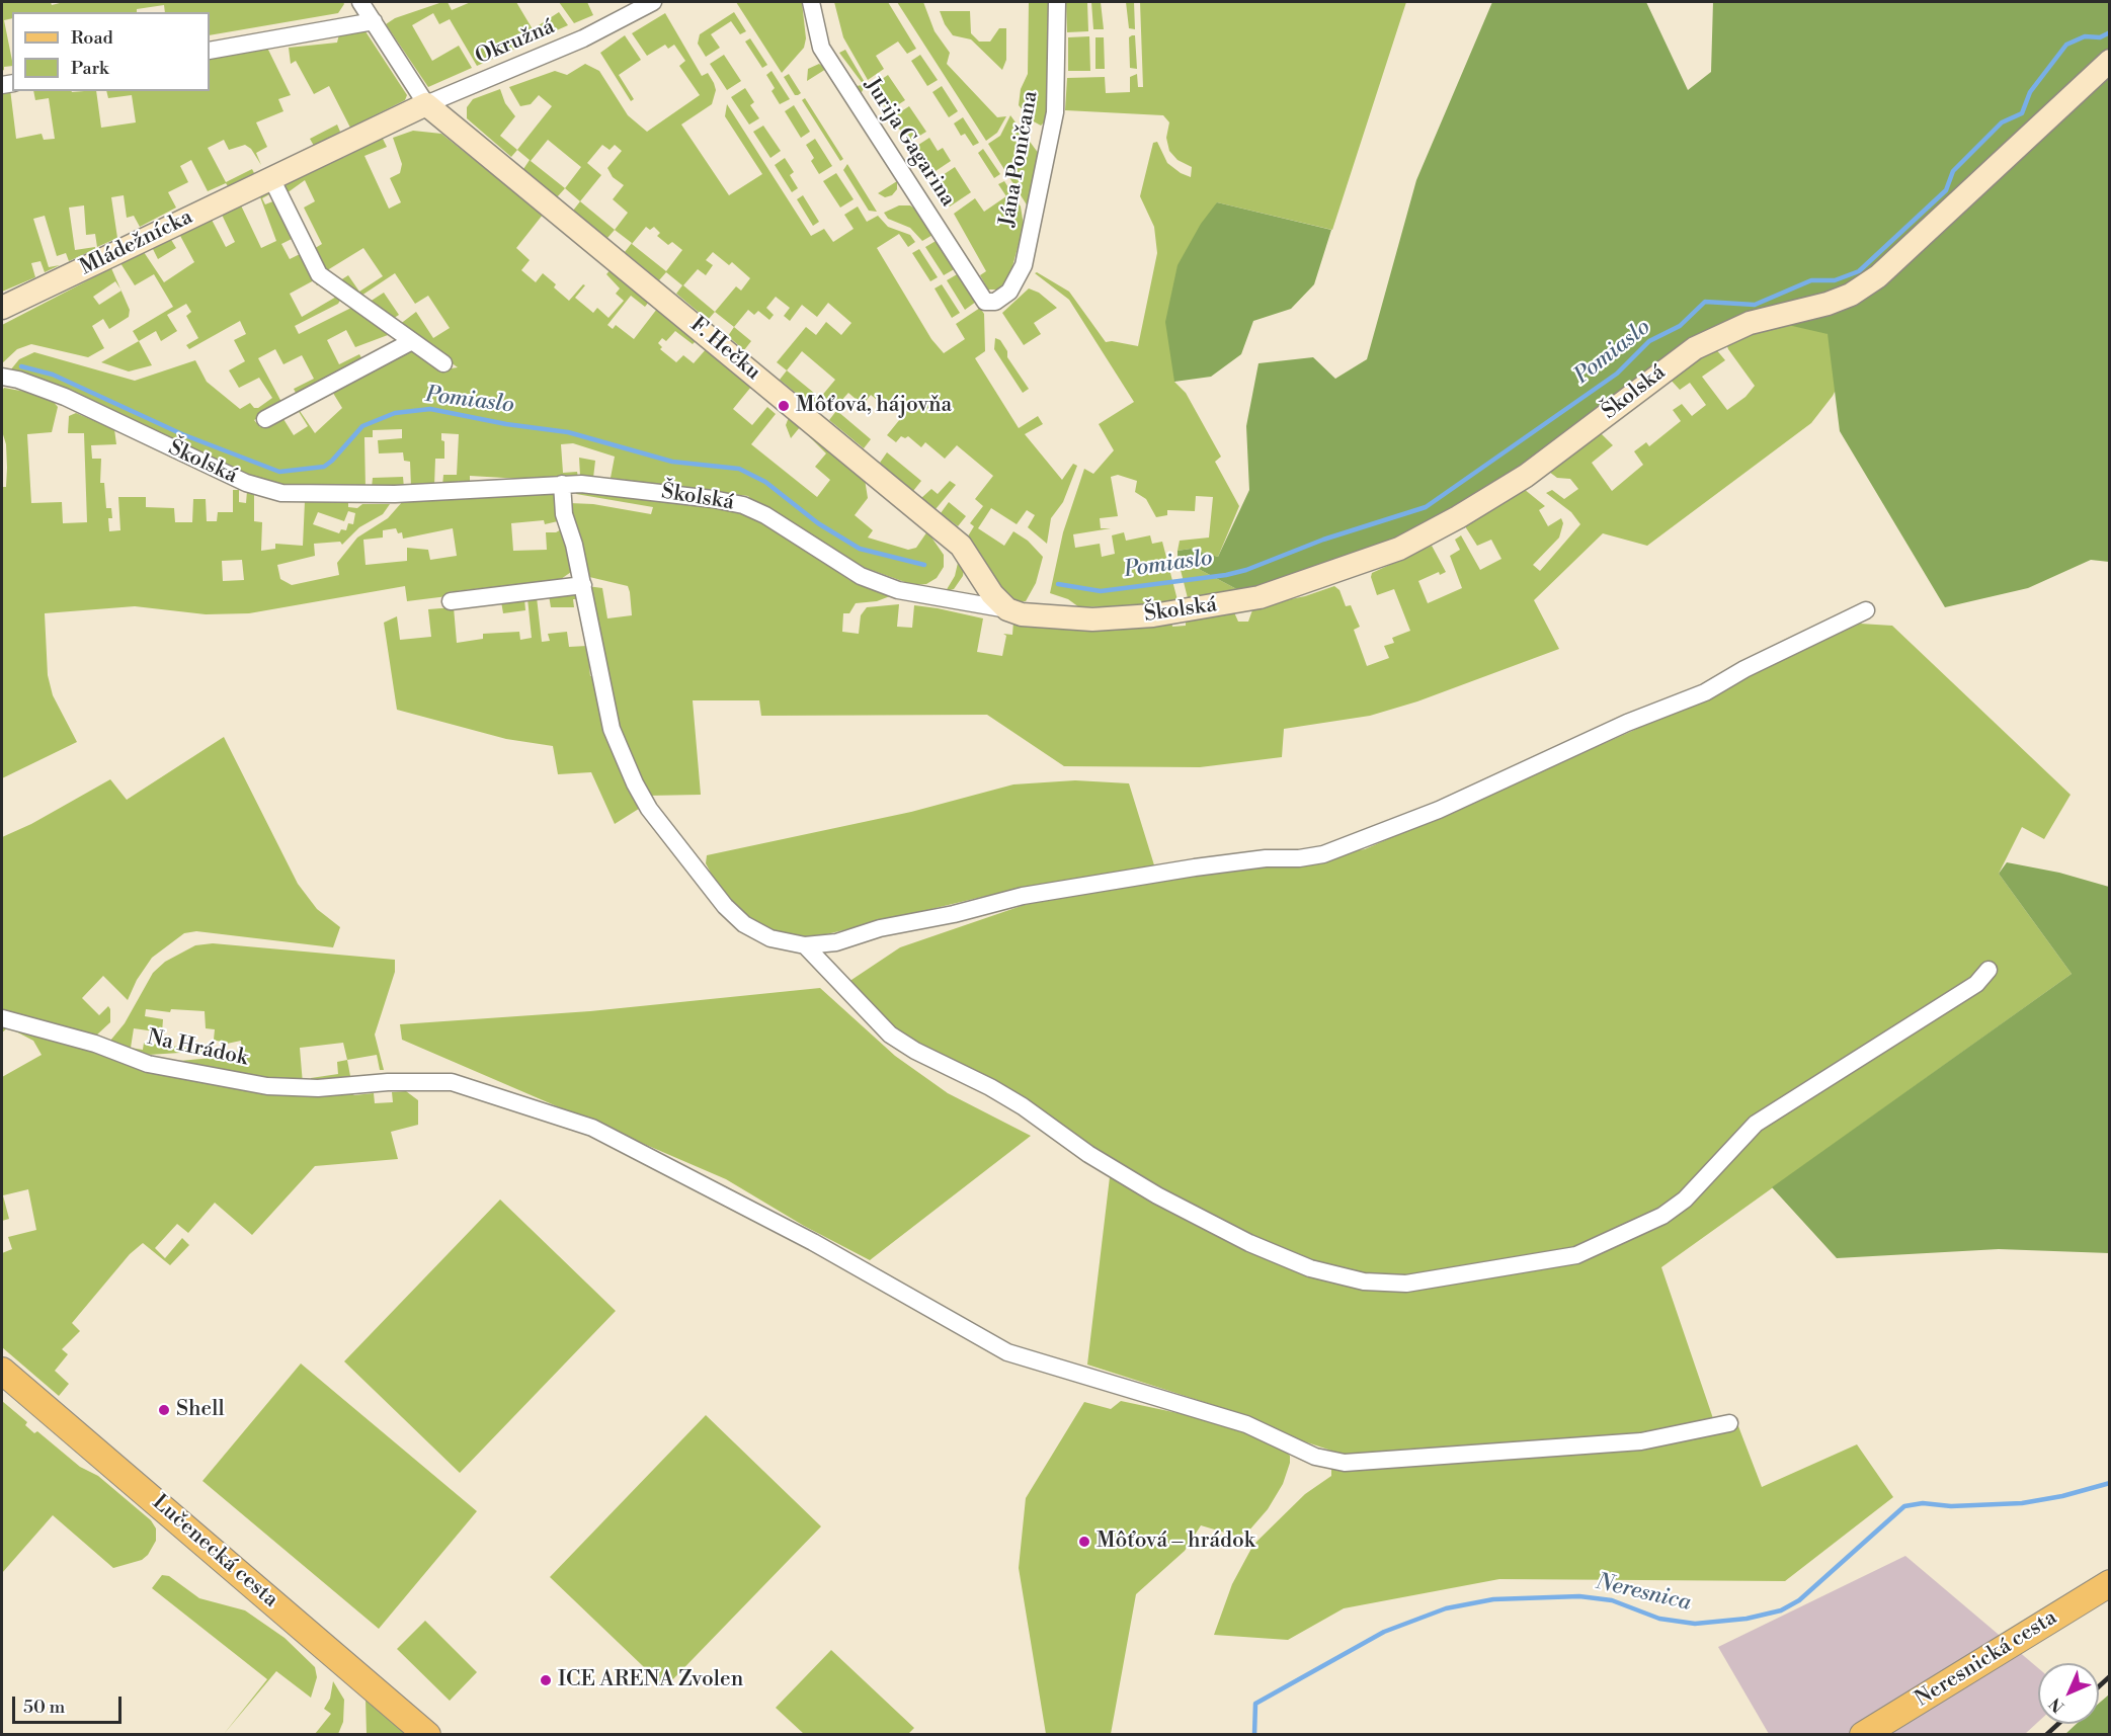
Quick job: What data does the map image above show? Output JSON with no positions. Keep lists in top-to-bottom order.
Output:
{
  "streets": {
    "main road": ["Lučenecká cesta", "Neresnická cesta"],
    "street": [
      "Okružná",
      "Jurija Gagarina",
      "Jána Poničana",
      "Mládežnícka",
      "F. Hečku",
      "Školská",
      "Na Hrádok"
    ]
  },
  "crossings": [
    ["Okružná", "Mládežnícka"],
    ["Okružná", "F. Hečku"],
    ["Jurija Gagarina", "Jána Poničana"],
    ["Mládežnícka", "F. Hečku"],
    ["F. Hečku", "Školská"]
  ],
  "water": ["Pomiaslo", "Neresnica"],
  "places": [
    "Môťová, hájovňa",
    "Shell",
    "Môťová – hrádok",
    "ICE ARENA Zvolen"
  ],
  "legend": ["Road", "Park"],
  "scale_bar": "50 m",
  "north": "bottom left"
}
